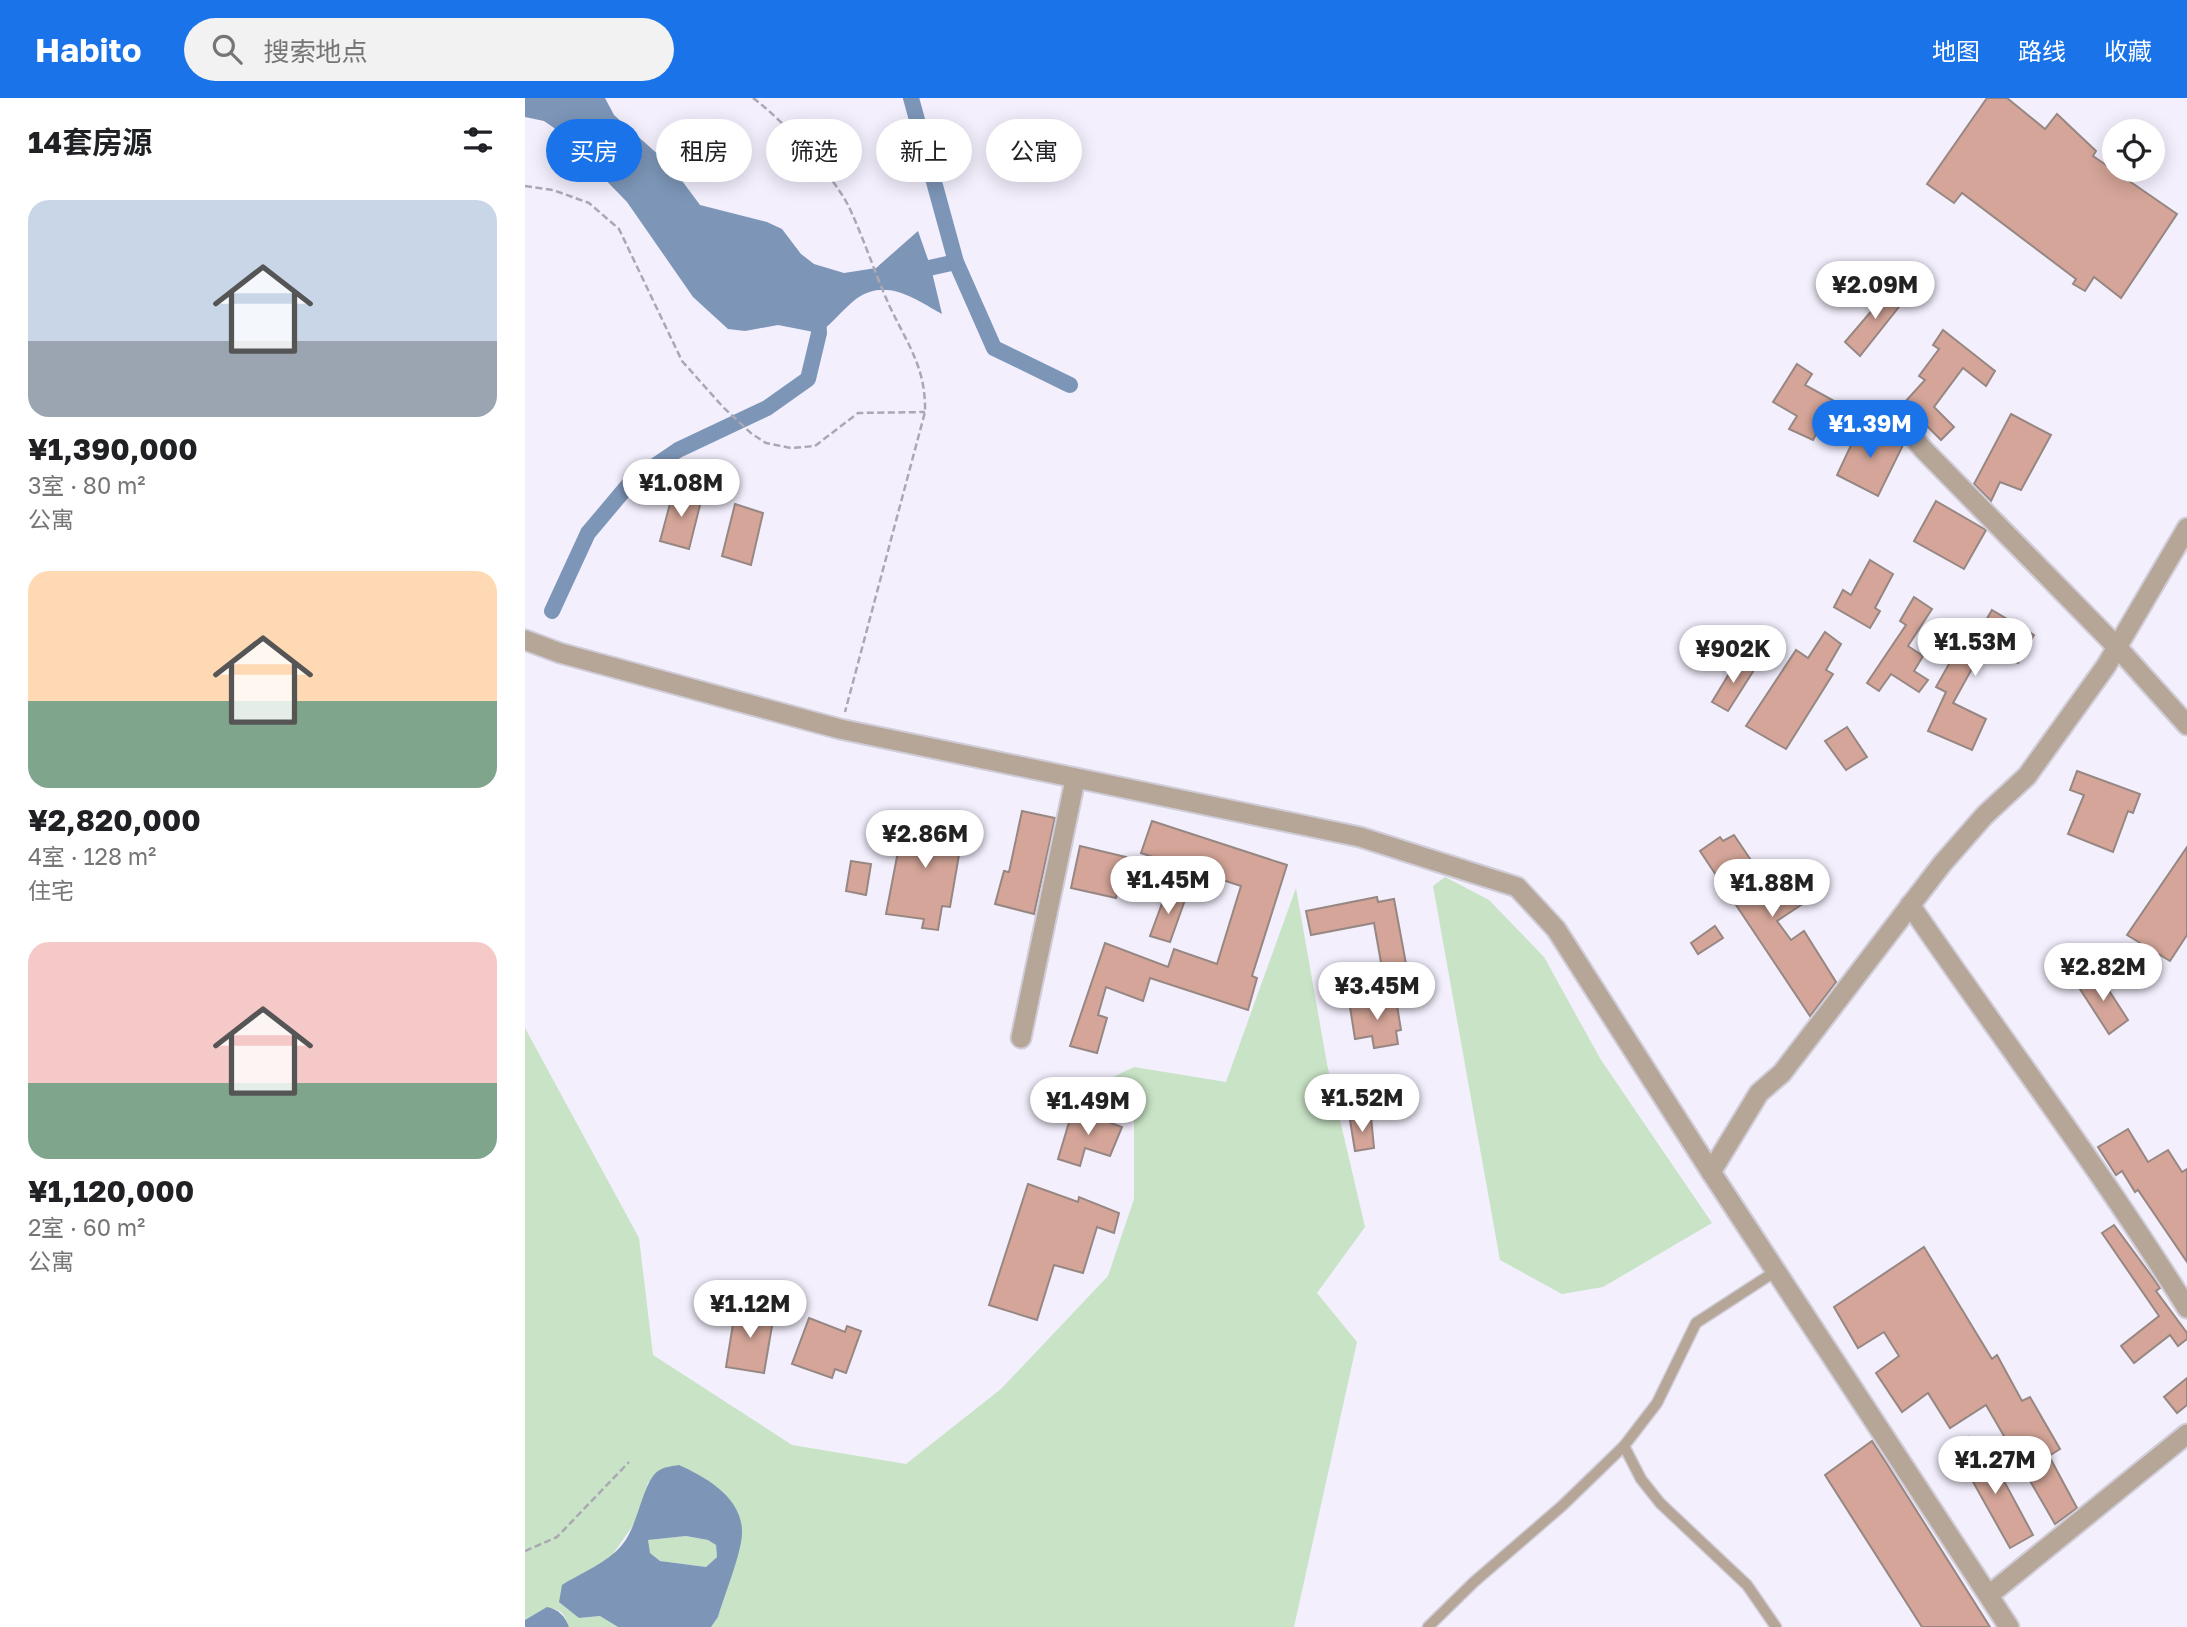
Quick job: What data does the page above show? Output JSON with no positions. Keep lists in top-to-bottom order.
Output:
{
  "page": {
    "header": "Habito",
    "search": "搜索地点",
    "nav": ["地图", "路线", "收藏"],
    "heading": "14套房源",
    "chip": [
      "买房",
      "租房",
      "筛选",
      "新上",
      "公寓"
    ],
    "list": [
      {
        "name": "¥1,390,000",
        "note": "3室 · 80 m² · 公寓"
      },
      {
        "name": "¥2,820,000",
        "note": "4室 · 128 m² · 住宅"
      },
      {
        "name": "¥1,120,000",
        "note": "2室 · 60 m² · 公寓"
      }
    ],
    "price": [
      "¥2.09M",
      "¥1.39M",
      "¥1.08M",
      "¥1.53M",
      "¥902K",
      "¥2.86M",
      "¥1.45M",
      "¥1.88M",
      "¥2.82M",
      "¥3.45M",
      "¥1.52M",
      "¥1.49M",
      "¥1.12M",
      "¥1.27M"
    ]
  }
}
